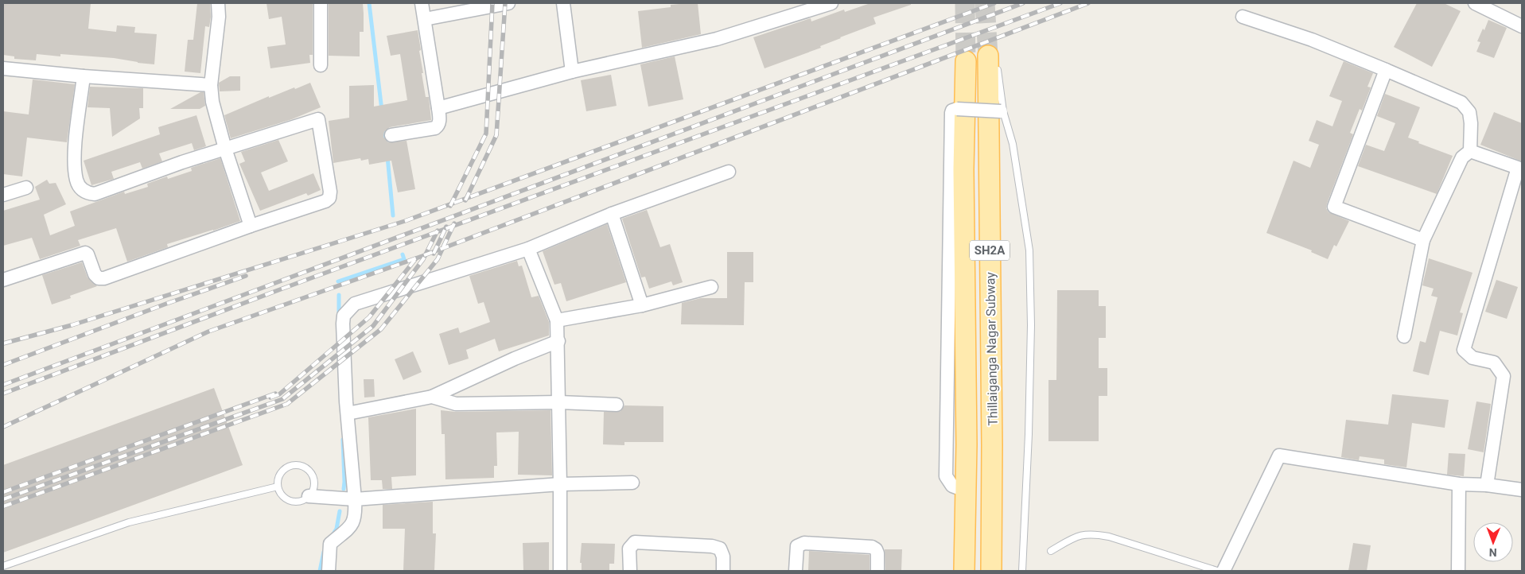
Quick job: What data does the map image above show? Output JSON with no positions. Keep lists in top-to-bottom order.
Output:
{
  "streets": {
    "main road": ["SH2A", "Thillaiganga Nagar Subway"]
  },
  "crossings": [
    ["SH2A", "Thillaiganga Nagar Subway"]
  ],
  "north": "bottom"
}
